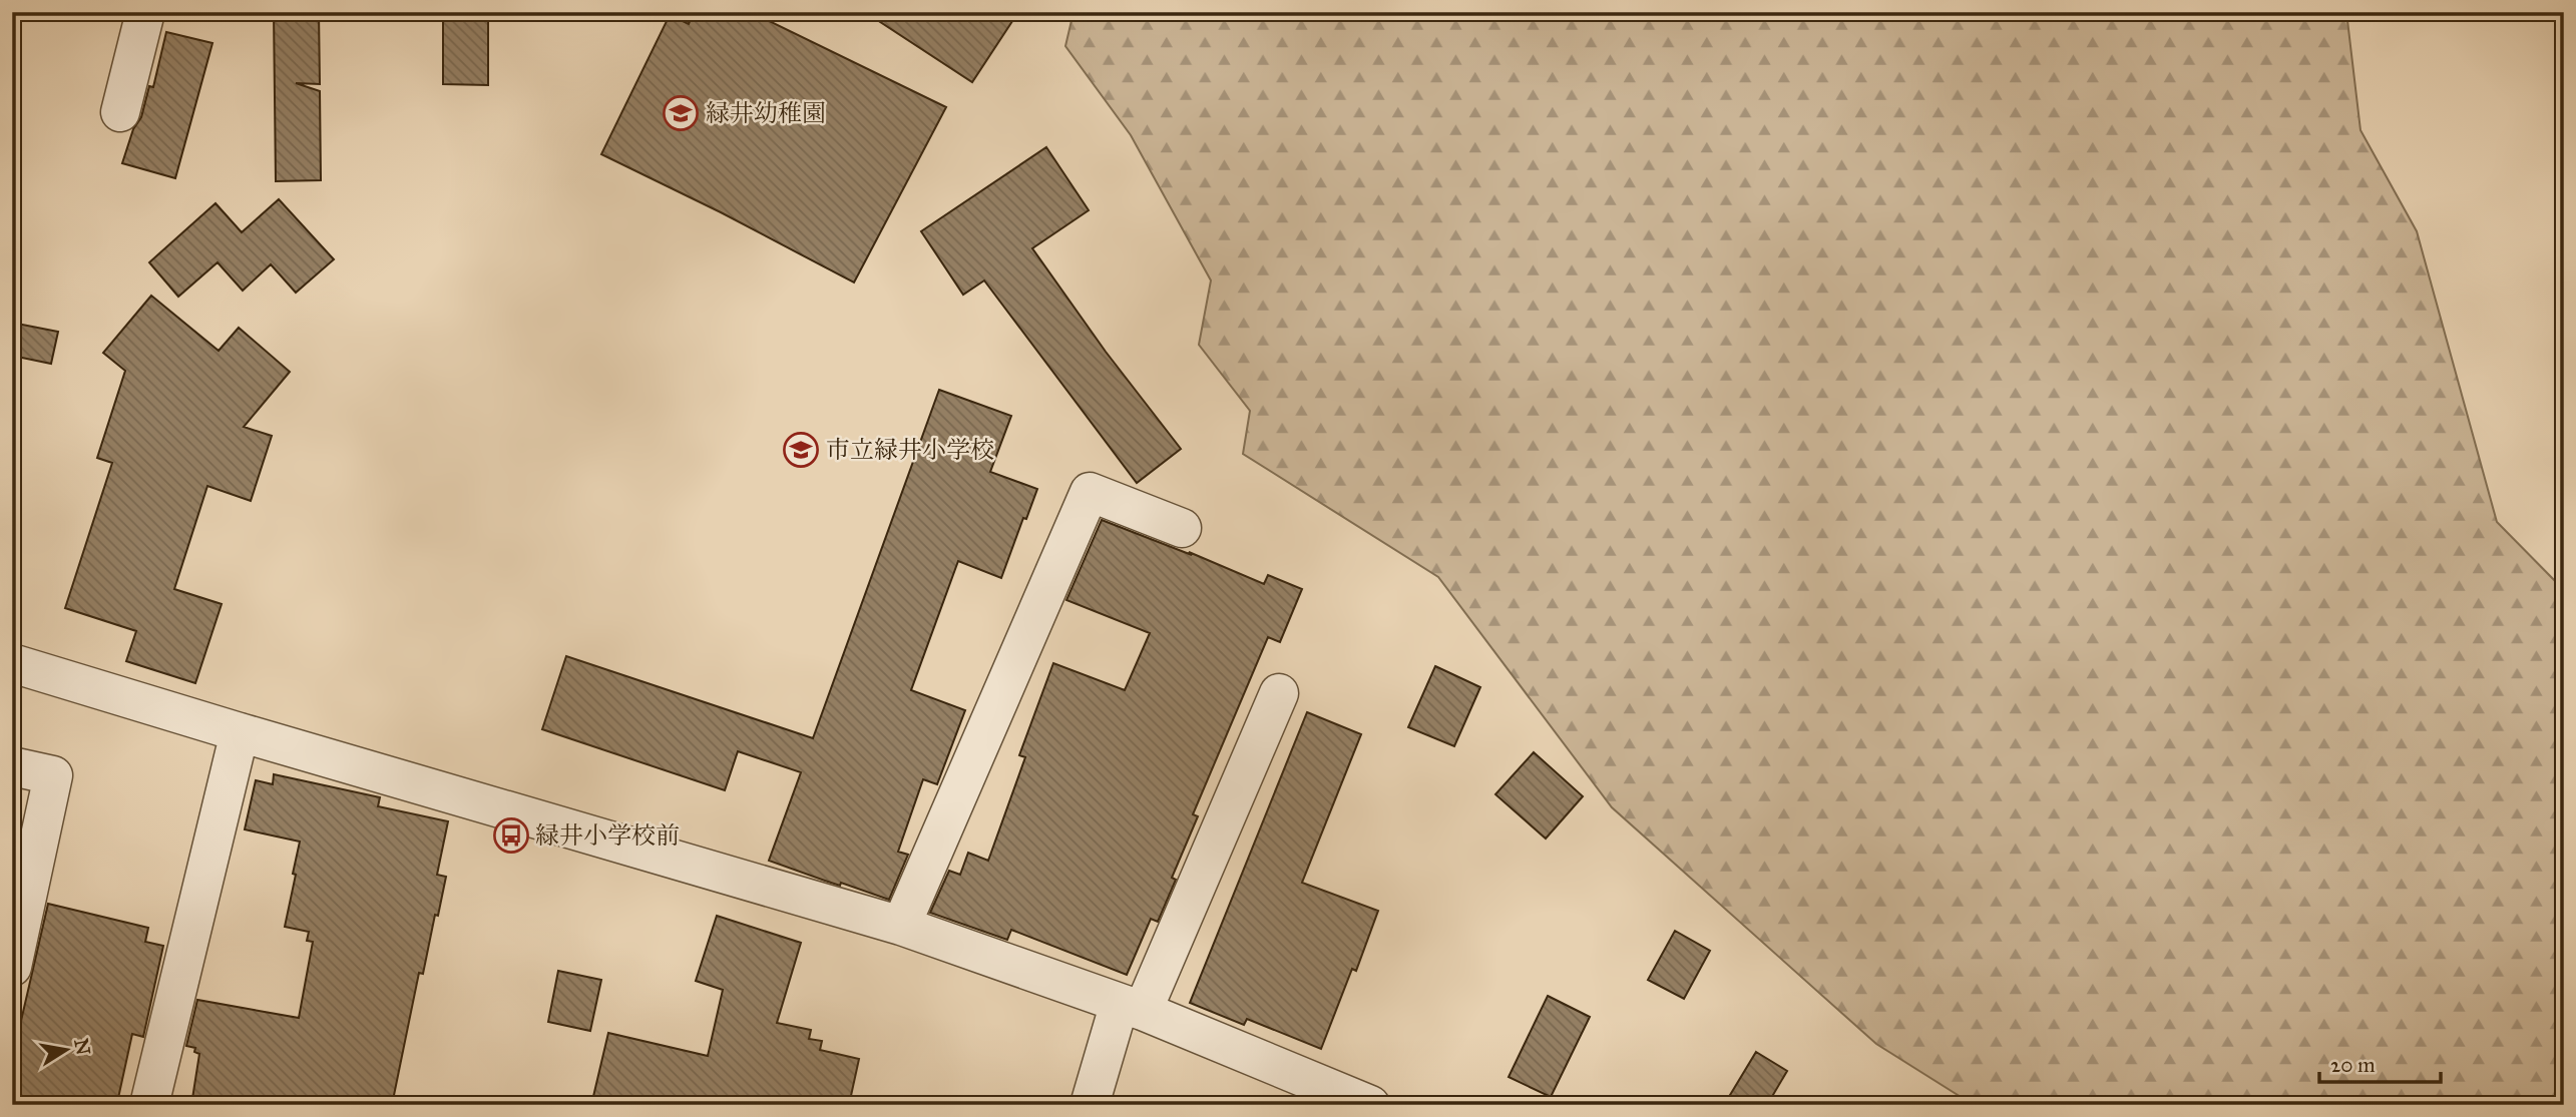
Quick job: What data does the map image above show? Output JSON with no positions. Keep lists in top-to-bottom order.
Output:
{
  "places": {
    "school or university": ["緑井幼稚園", "市立緑井小学校"],
    "bus stop": ["緑井小学校前"]
  },
  "scale_bar": "20 m",
  "north": "right"
}
